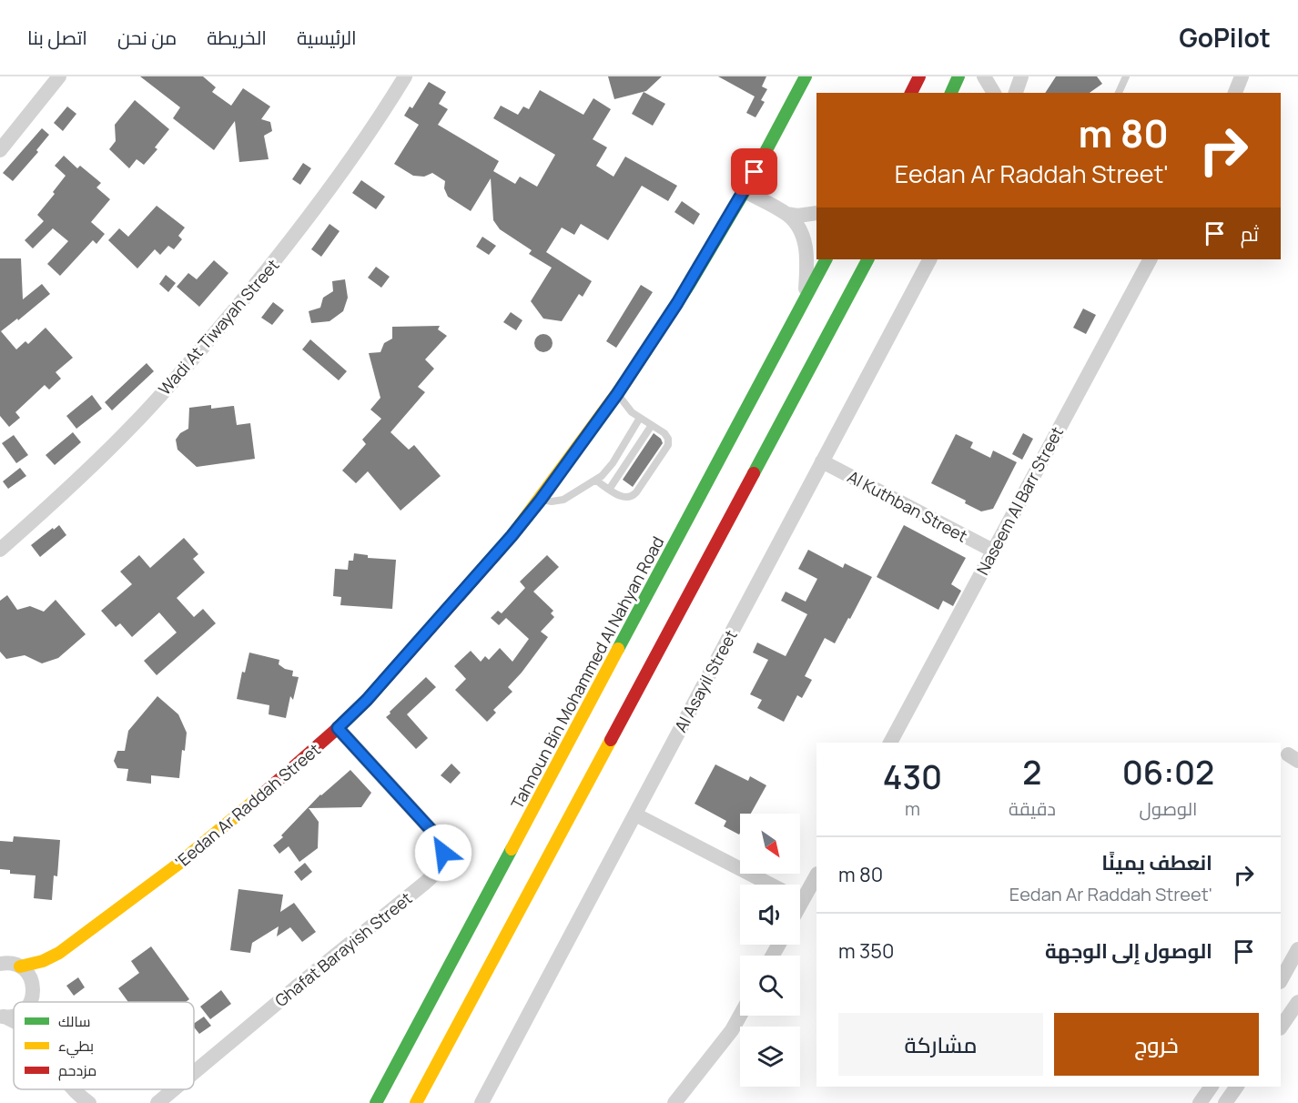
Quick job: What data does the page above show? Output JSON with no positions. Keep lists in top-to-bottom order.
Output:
{
  "streets": {
    "main road": ["Tahnoun Bin Mohammed Al Nahyan Road", "'Eedan Ar Raddah Street"],
    "street": [
      "Wadi At Tiwayah Street",
      "Naseem Al Barr Street",
      "Al Kuthban Street",
      "Al Asayil Street",
      "Ghafat Barayish Street"
    ]
  },
  "crossings": [
    ["Naseem Al Barr Street", "Al Kuthban Street"],
    ["Al Kuthban Street", "Al Asayil Street"],
    ["'Eedan Ar Raddah Street", "Ghafat Barayish Street"]
  ],
  "legend": ["سالك", "بطيء", "مزدحم"],
  "north": "bottom right",
  "page": {
    "header": "GoPilot",
    "nav": [
      "الرئيسية",
      "الخريطة",
      "من نحن",
      "اتصل بنا"
    ],
    "turn": ["80 m", "'Eedan Ar Raddah Street"],
    "then": "ثم",
    "eta": [
      "06:02",
      "الوصول",
      "2",
      "دقيقة",
      "430",
      "m"
    ],
    "list": [
      {
        "name": "انعطف يمينًا",
        "note": "'Eedan Ar Raddah Street",
        "value": "80 m"
      },
      {
        "name": "الوصول إلى الوجهة",
        "value": "350 m"
      }
    ],
    "buttons": ["خروج", "مشاركة"]
  }
}
